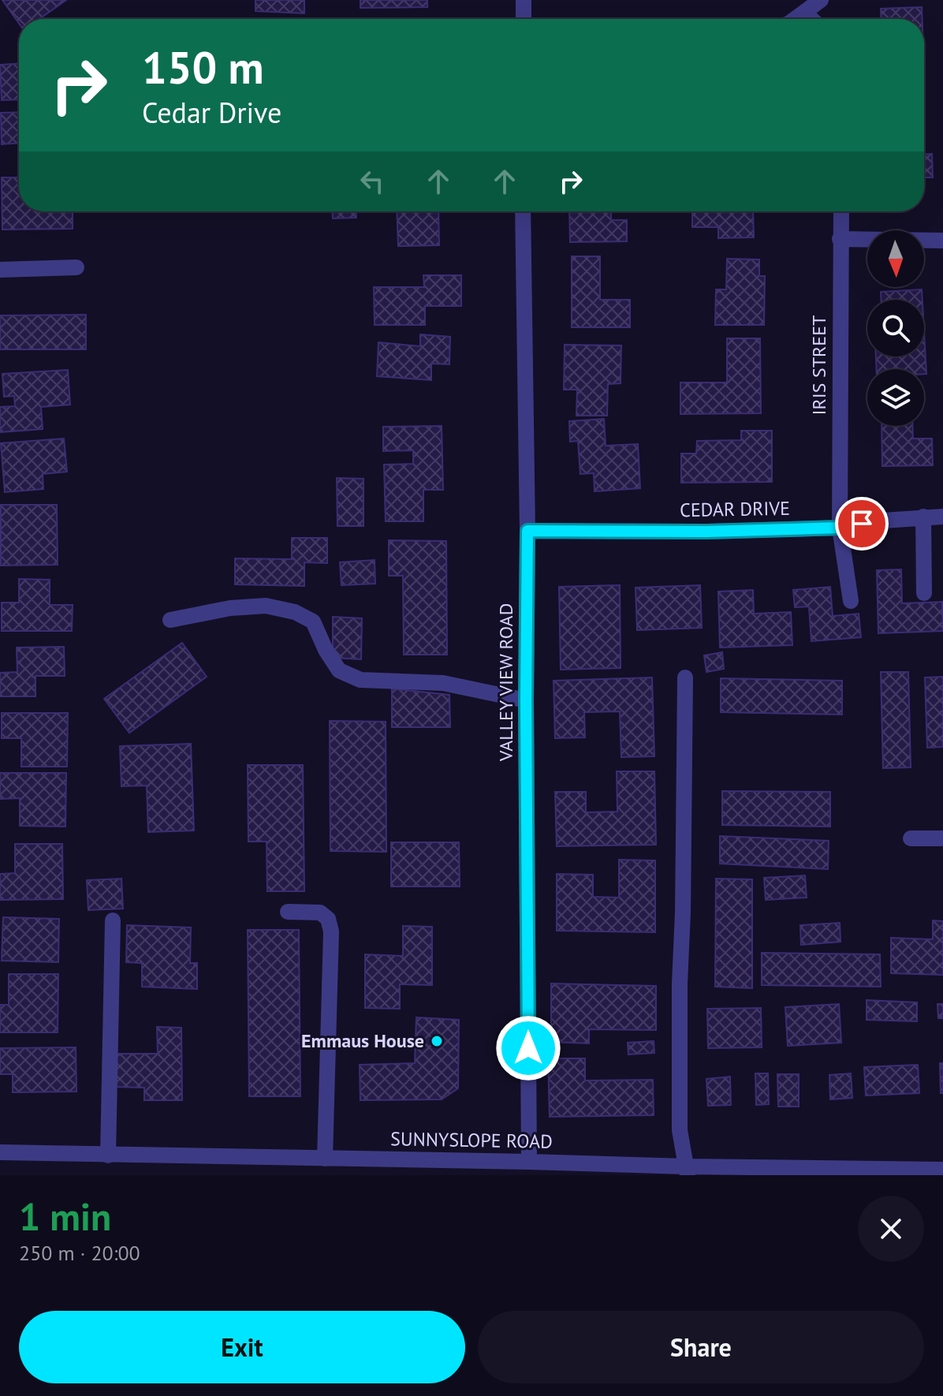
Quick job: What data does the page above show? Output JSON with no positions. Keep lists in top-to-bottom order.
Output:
{
  "streets": {
    "street": [
      "IRIS STREET",
      "CEDAR DRIVE",
      "VALLEY VIEW ROAD",
      "SUNNYSLOPE ROAD"
    ]
  },
  "crossings": [
    ["IRIS STREET", "CEDAR DRIVE"],
    ["CEDAR DRIVE", "VALLEY VIEW ROAD"],
    ["VALLEY VIEW ROAD", "SUNNYSLOPE ROAD"]
  ],
  "places": ["Emmaus House"],
  "north": "bottom",
  "page": {
    "turn": ["150 m", "Cedar Drive"],
    "heading": ["1 min", "250 m · 20:00"],
    "buttons": ["Exit", "Share"]
  }
}
